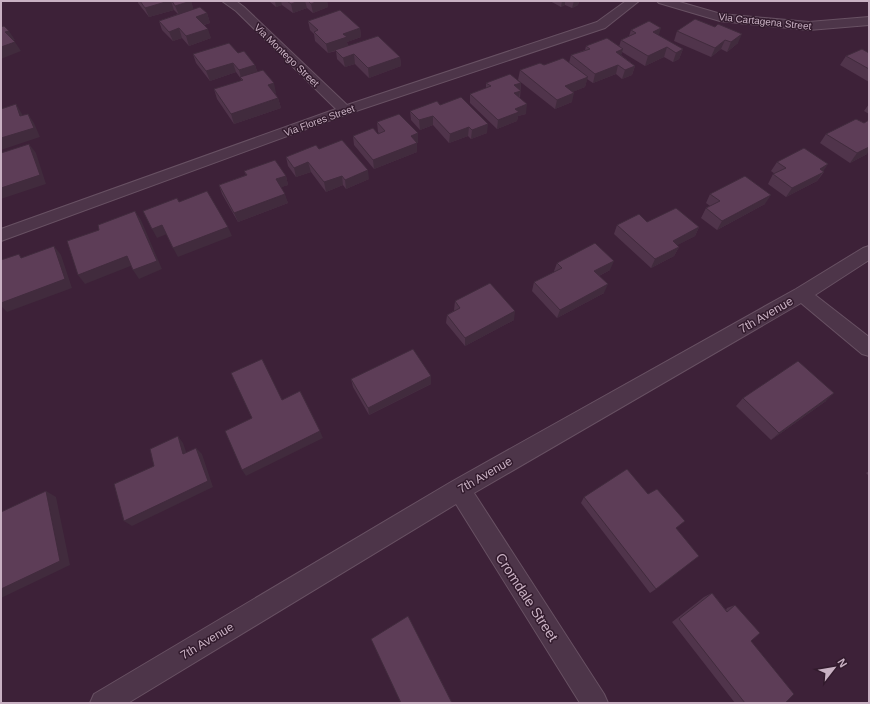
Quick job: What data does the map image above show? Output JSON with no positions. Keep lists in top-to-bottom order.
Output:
{
  "streets": {
    "street": [
      "Via Cartagena Street",
      "Via Montego Street",
      "Via Flores Street",
      "7th Avenue",
      "Cromdale Street"
    ]
  },
  "crossings": [
    ["Via Montego Street", "Via Flores Street"],
    ["7th Avenue", "Cromdale Street"]
  ],
  "north": "top right"
}
